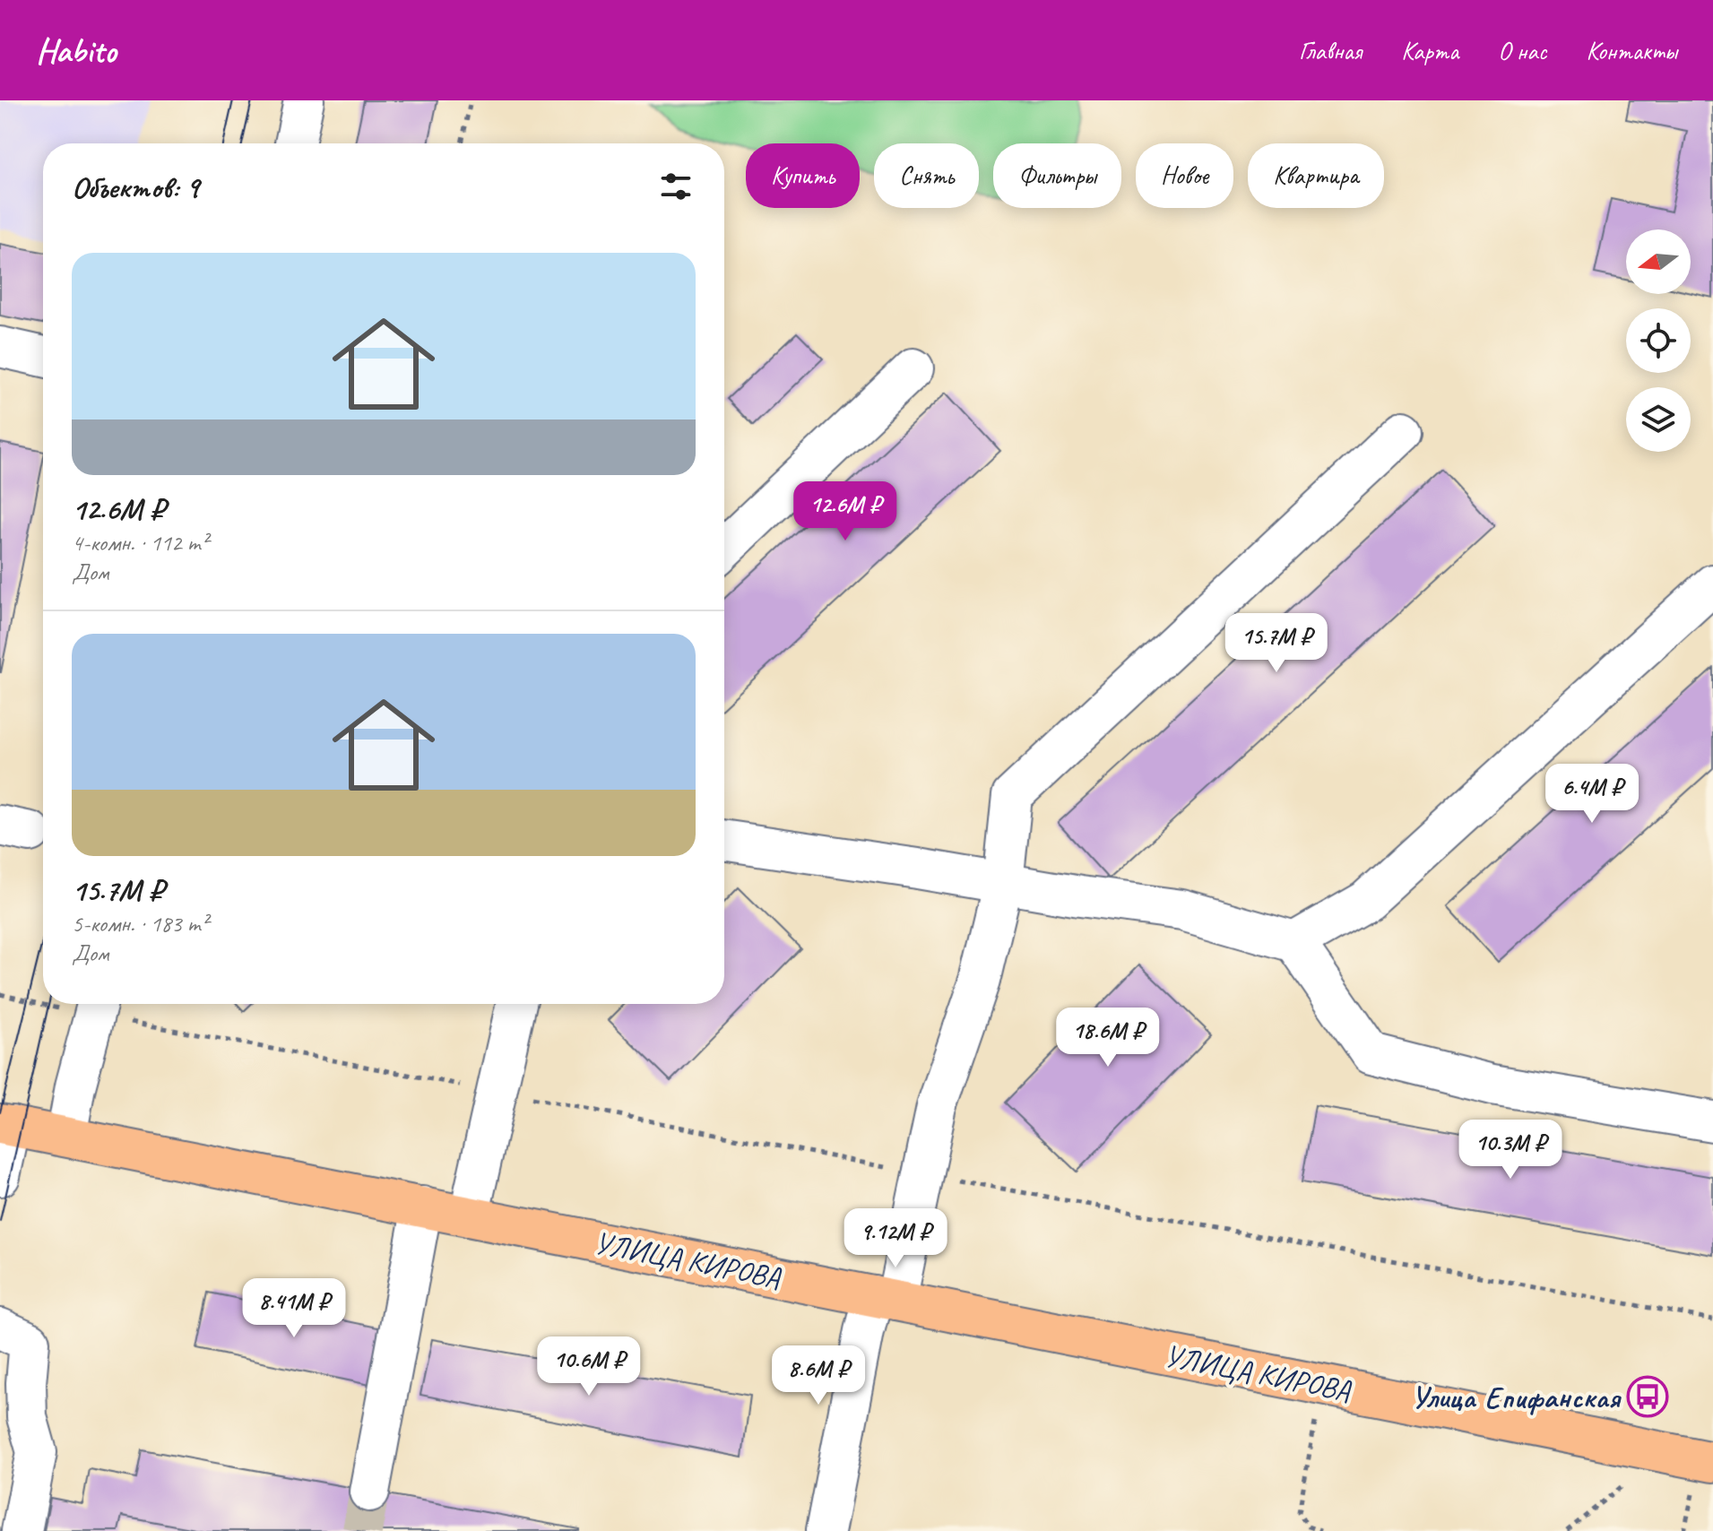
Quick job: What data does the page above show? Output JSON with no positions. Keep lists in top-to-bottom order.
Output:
{
  "streets": {
    "main road": ["УЛИЦА КИРОВА"]
  },
  "places": {
    "bus stop": ["Улица Епифанская"]
  },
  "north": "left",
  "page": {
    "header": "Habito",
    "nav": [
      "Главная",
      "Карта",
      "О нас",
      "Контакты"
    ],
    "chip": [
      "Купить",
      "Снять",
      "Фильтры",
      "Новое",
      "Квартира"
    ],
    "heading": "Объектов: 9",
    "list": [
      {
        "name": "12.6M ₽",
        "note": "4-комн. · 112 m² · Дом"
      },
      {
        "name": "15.7M ₽",
        "note": "5-комн. · 183 m² · Дом"
      }
    ],
    "price": [
      "12.6M ₽",
      "15.7M ₽",
      "6.4M ₽",
      "18.6M ₽",
      "10.3M ₽",
      "9.12M ₽",
      "8.41M ₽",
      "10.6M ₽",
      "8.6M ₽"
    ]
  }
}
